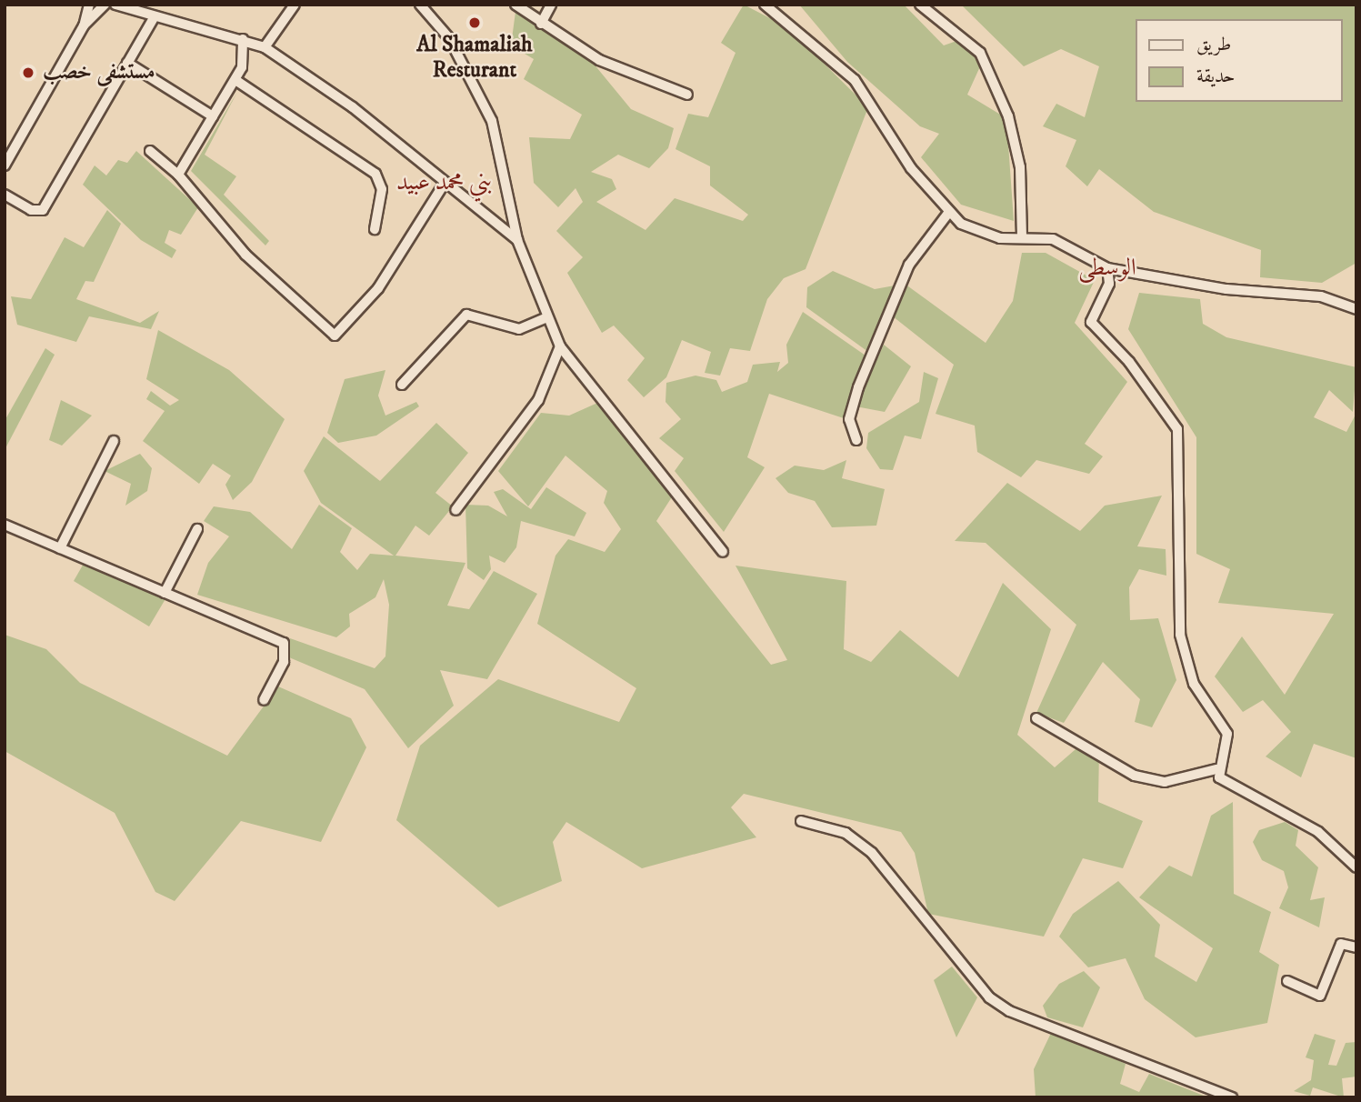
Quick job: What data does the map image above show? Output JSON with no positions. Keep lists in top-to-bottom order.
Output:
{
  "districts": ["بني محمد عبيد", "الوسطى"],
  "places": ["Al Shamaliah Resturant", "مستشفى خصب"],
  "legend": ["طريق", "حديقة"]
}
